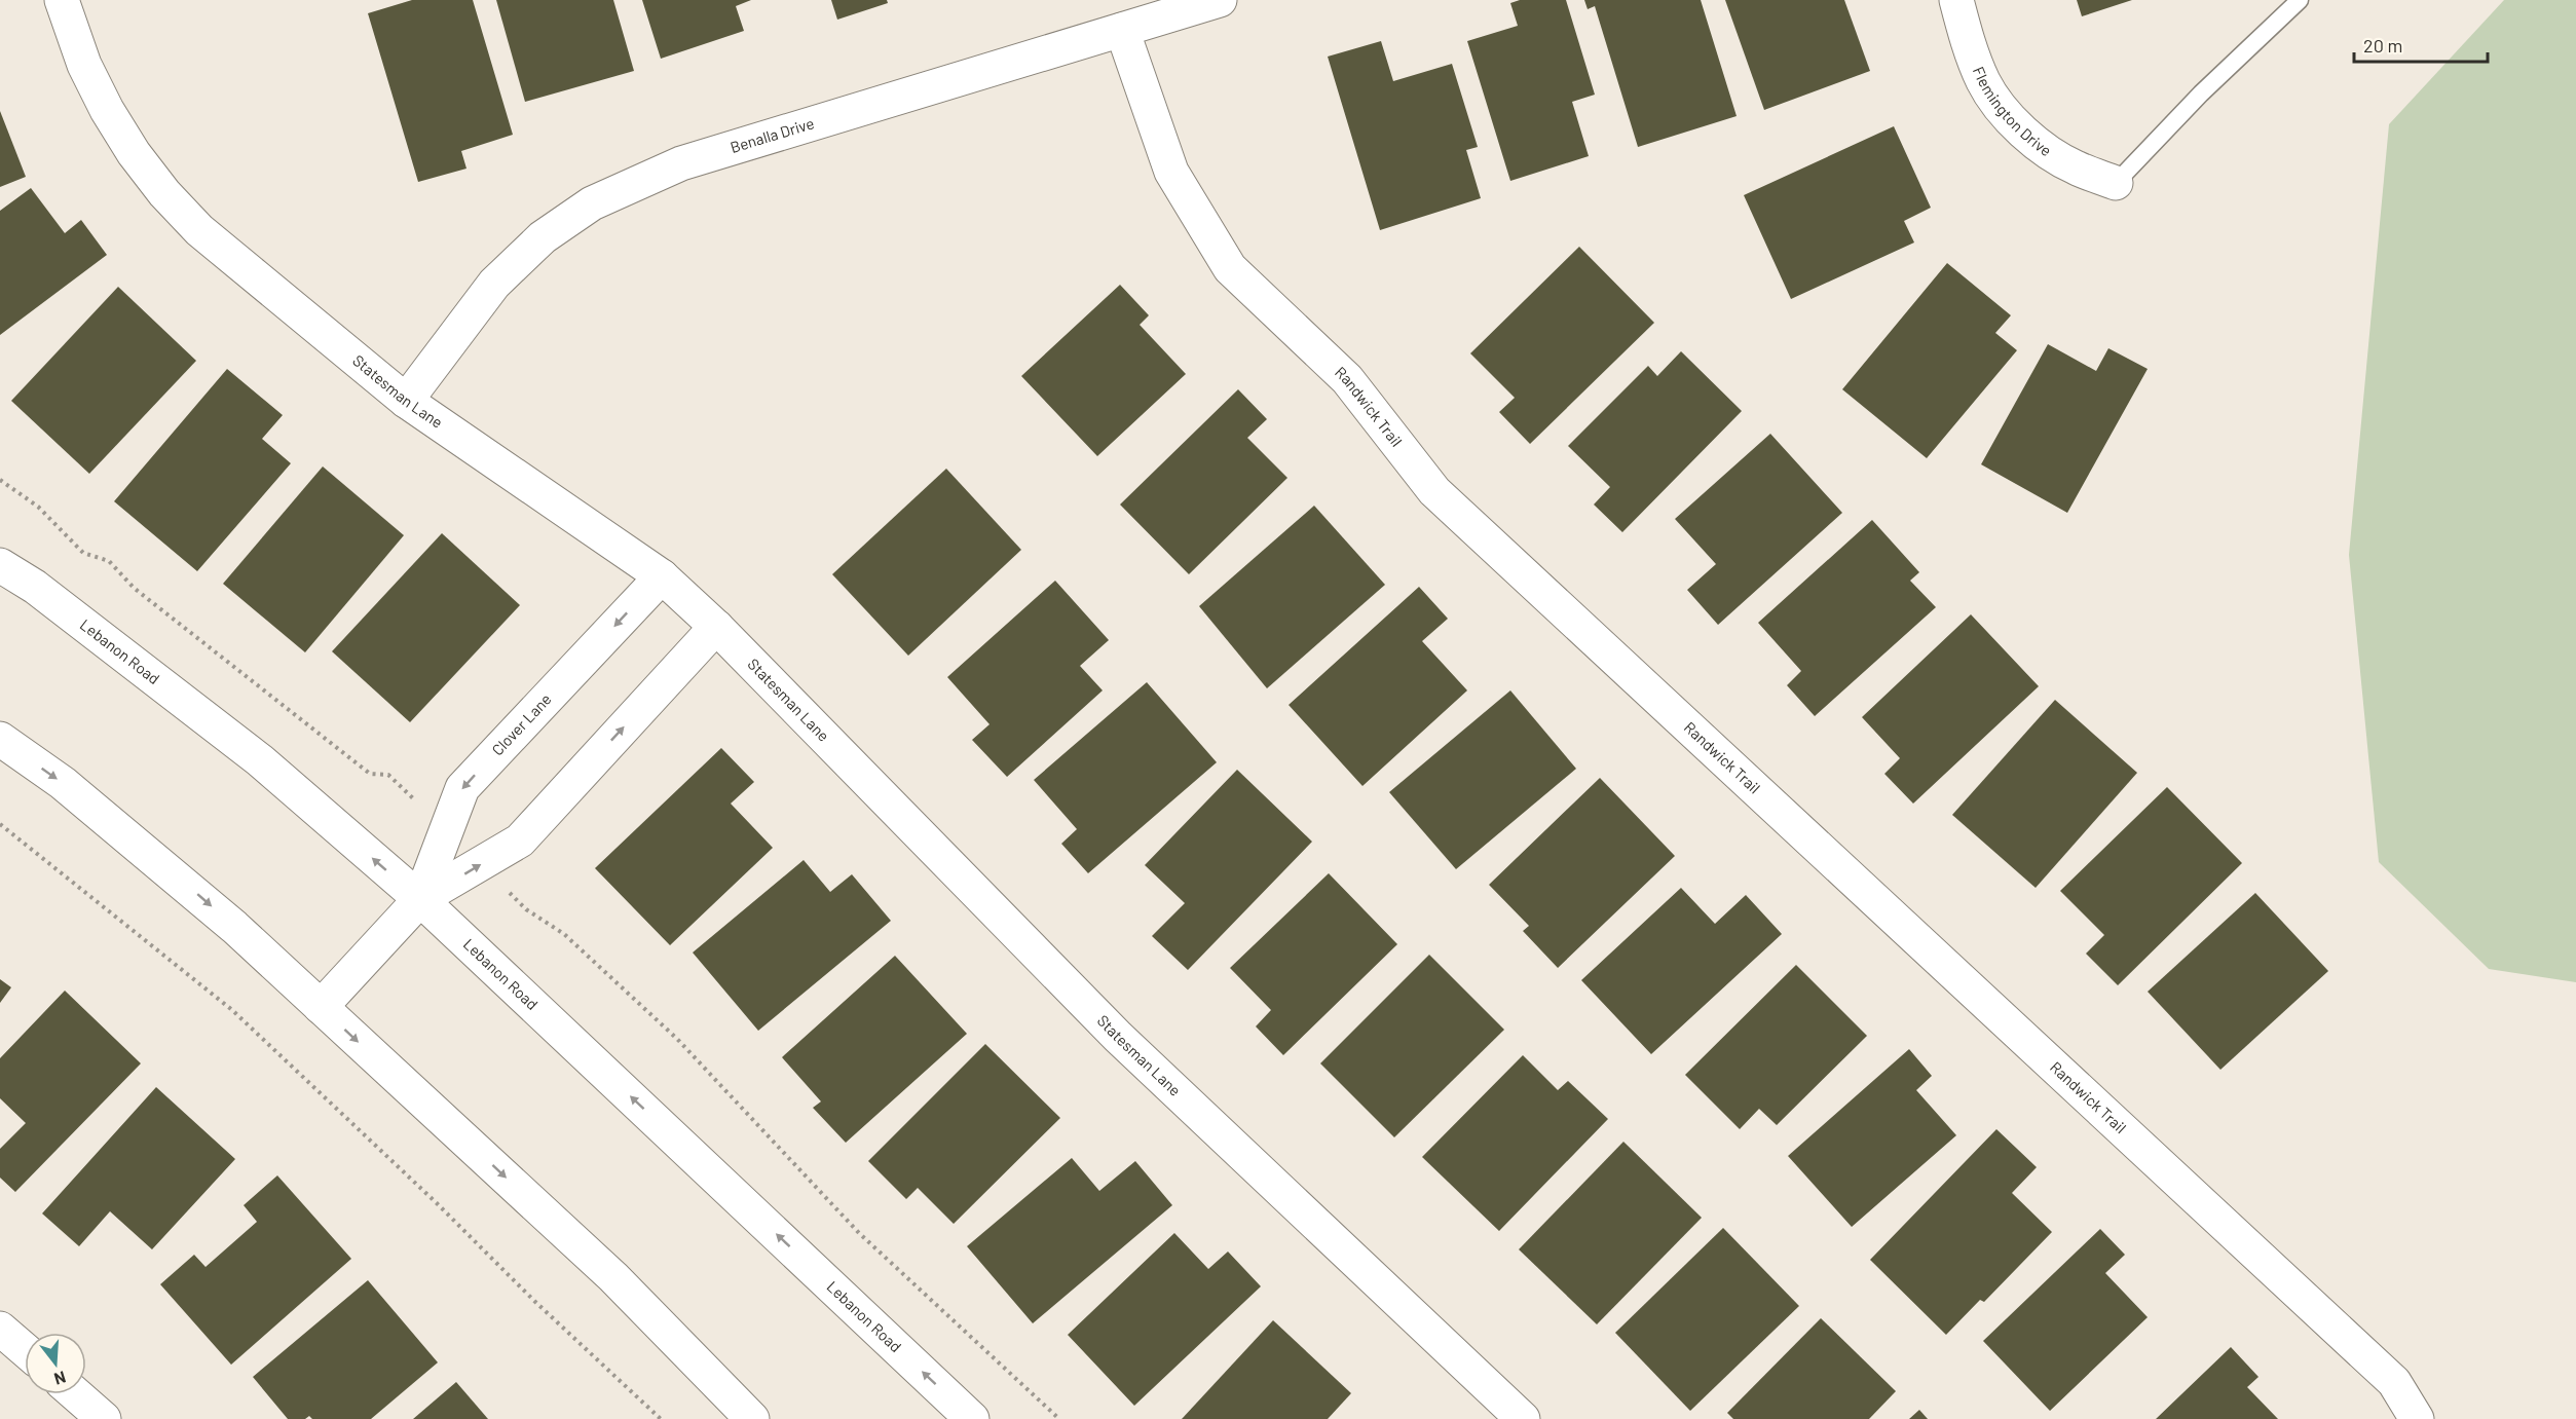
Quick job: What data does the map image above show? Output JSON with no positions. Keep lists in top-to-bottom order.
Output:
{
  "streets": {
    "street": [
      "Flemington Drive",
      "Benalla Drive",
      "Statesman Lane",
      "Randwick Trail",
      "Lebanon Road",
      "Clover Lane"
    ]
  },
  "crossings": [
    ["Benalla Drive", "Statesman Lane"],
    ["Benalla Drive", "Randwick Trail"],
    ["Statesman Lane", "Clover Lane"],
    ["Lebanon Road", "Clover Lane"]
  ],
  "scale_bar": "20 m",
  "north": "bottom"
}
